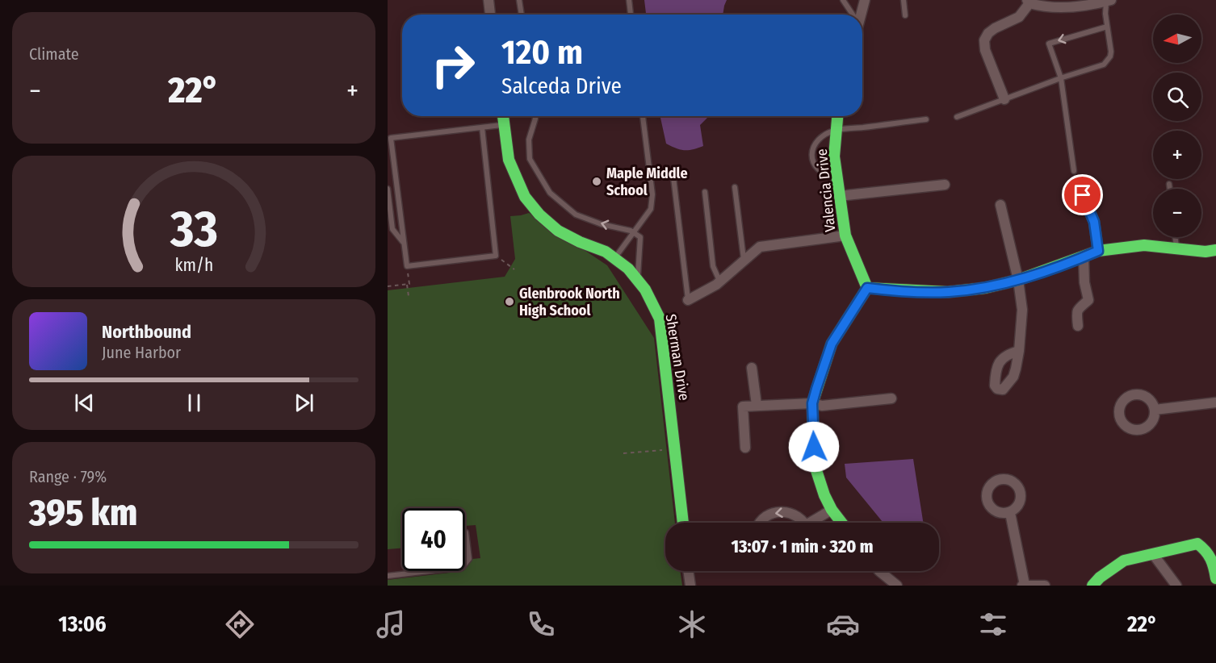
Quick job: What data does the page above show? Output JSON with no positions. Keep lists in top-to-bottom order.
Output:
{
  "streets": {
    "street": ["Valencia Drive", "Sherman Drive"]
  },
  "places": ["Maple Middle School", "Glenbrook North High School"],
  "north": "left",
  "page": {
    "tile": [
      "Climate",
      ["Range · 79%", "395 km"]
    ],
    "map_buttons": ["+", "−"],
    "turn": ["120 m", "Salceda Drive"],
    "heat": ["−", "22°", "+"],
    "song": ["Northbound", "June Harbor"],
    "limit": "40",
    "trip": "13:07 · 1 min · 320 m",
    "tabs": ["13:06", "22°"],
    "gauge": ["33", "km/h"]
  }
}
